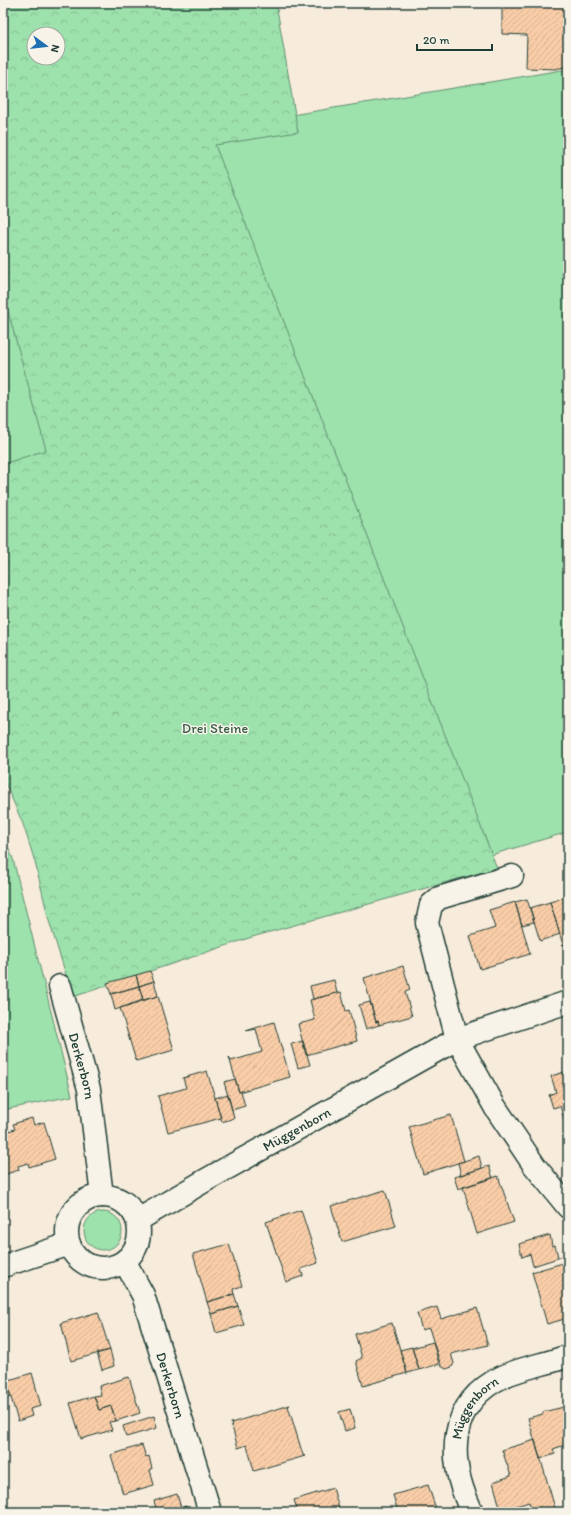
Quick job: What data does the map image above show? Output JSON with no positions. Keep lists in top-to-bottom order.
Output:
{
  "streets": {
    "street": ["Derkerborn", "Müggenborn"]
  },
  "crossings": [
    ["Derkerborn", "Müggenborn"]
  ],
  "parks": ["Drei Steine"],
  "scale_bar": "20 m",
  "north": "right"
}
